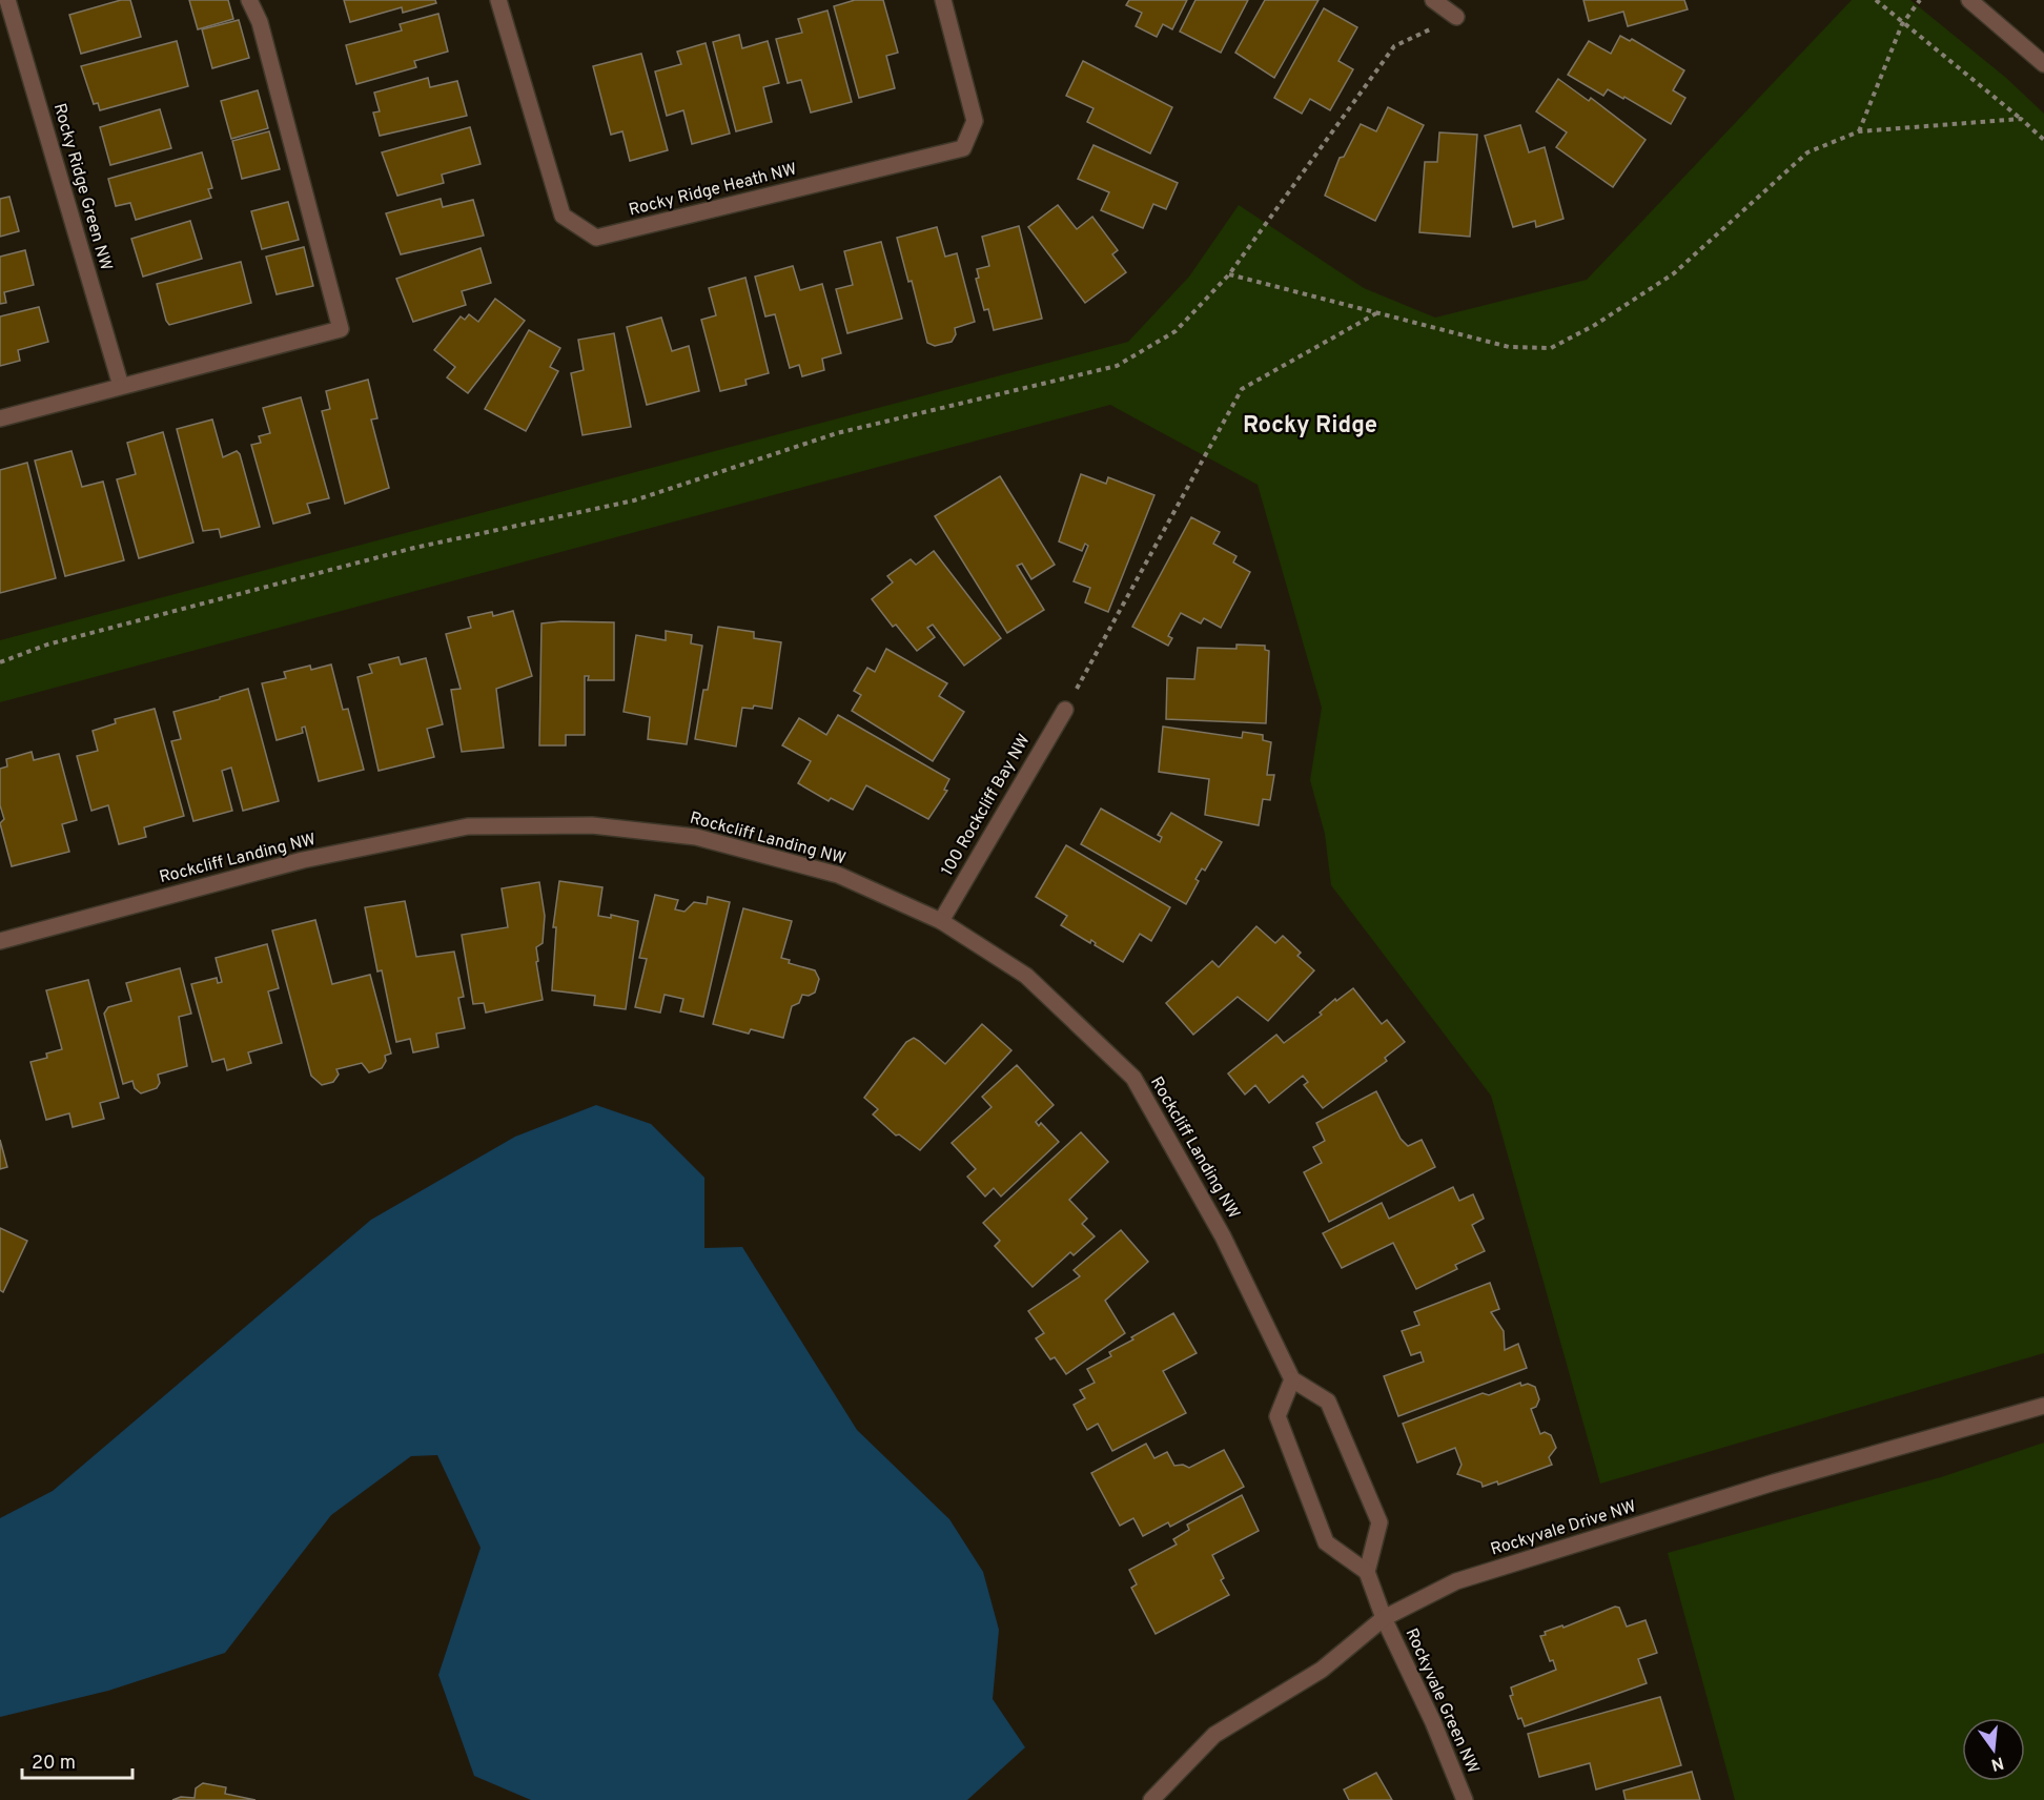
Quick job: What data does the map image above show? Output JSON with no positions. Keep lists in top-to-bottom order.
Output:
{
  "streets": {
    "street": [
      "Rocky Ridge Green NW",
      "Rocky Ridge Heath NW",
      "100 Rockcliff Bay NW",
      "Rockcliff Landing NW",
      "Rockyvale Drive NW",
      "Rockyvale Green NW"
    ]
  },
  "crossings": [
    ["100 Rockcliff Bay NW", "Rockcliff Landing NW"],
    ["Rockyvale Drive NW", "Rockyvale Green NW"]
  ],
  "districts": ["Rocky Ridge"],
  "scale_bar": "20 m",
  "north": "bottom"
}
